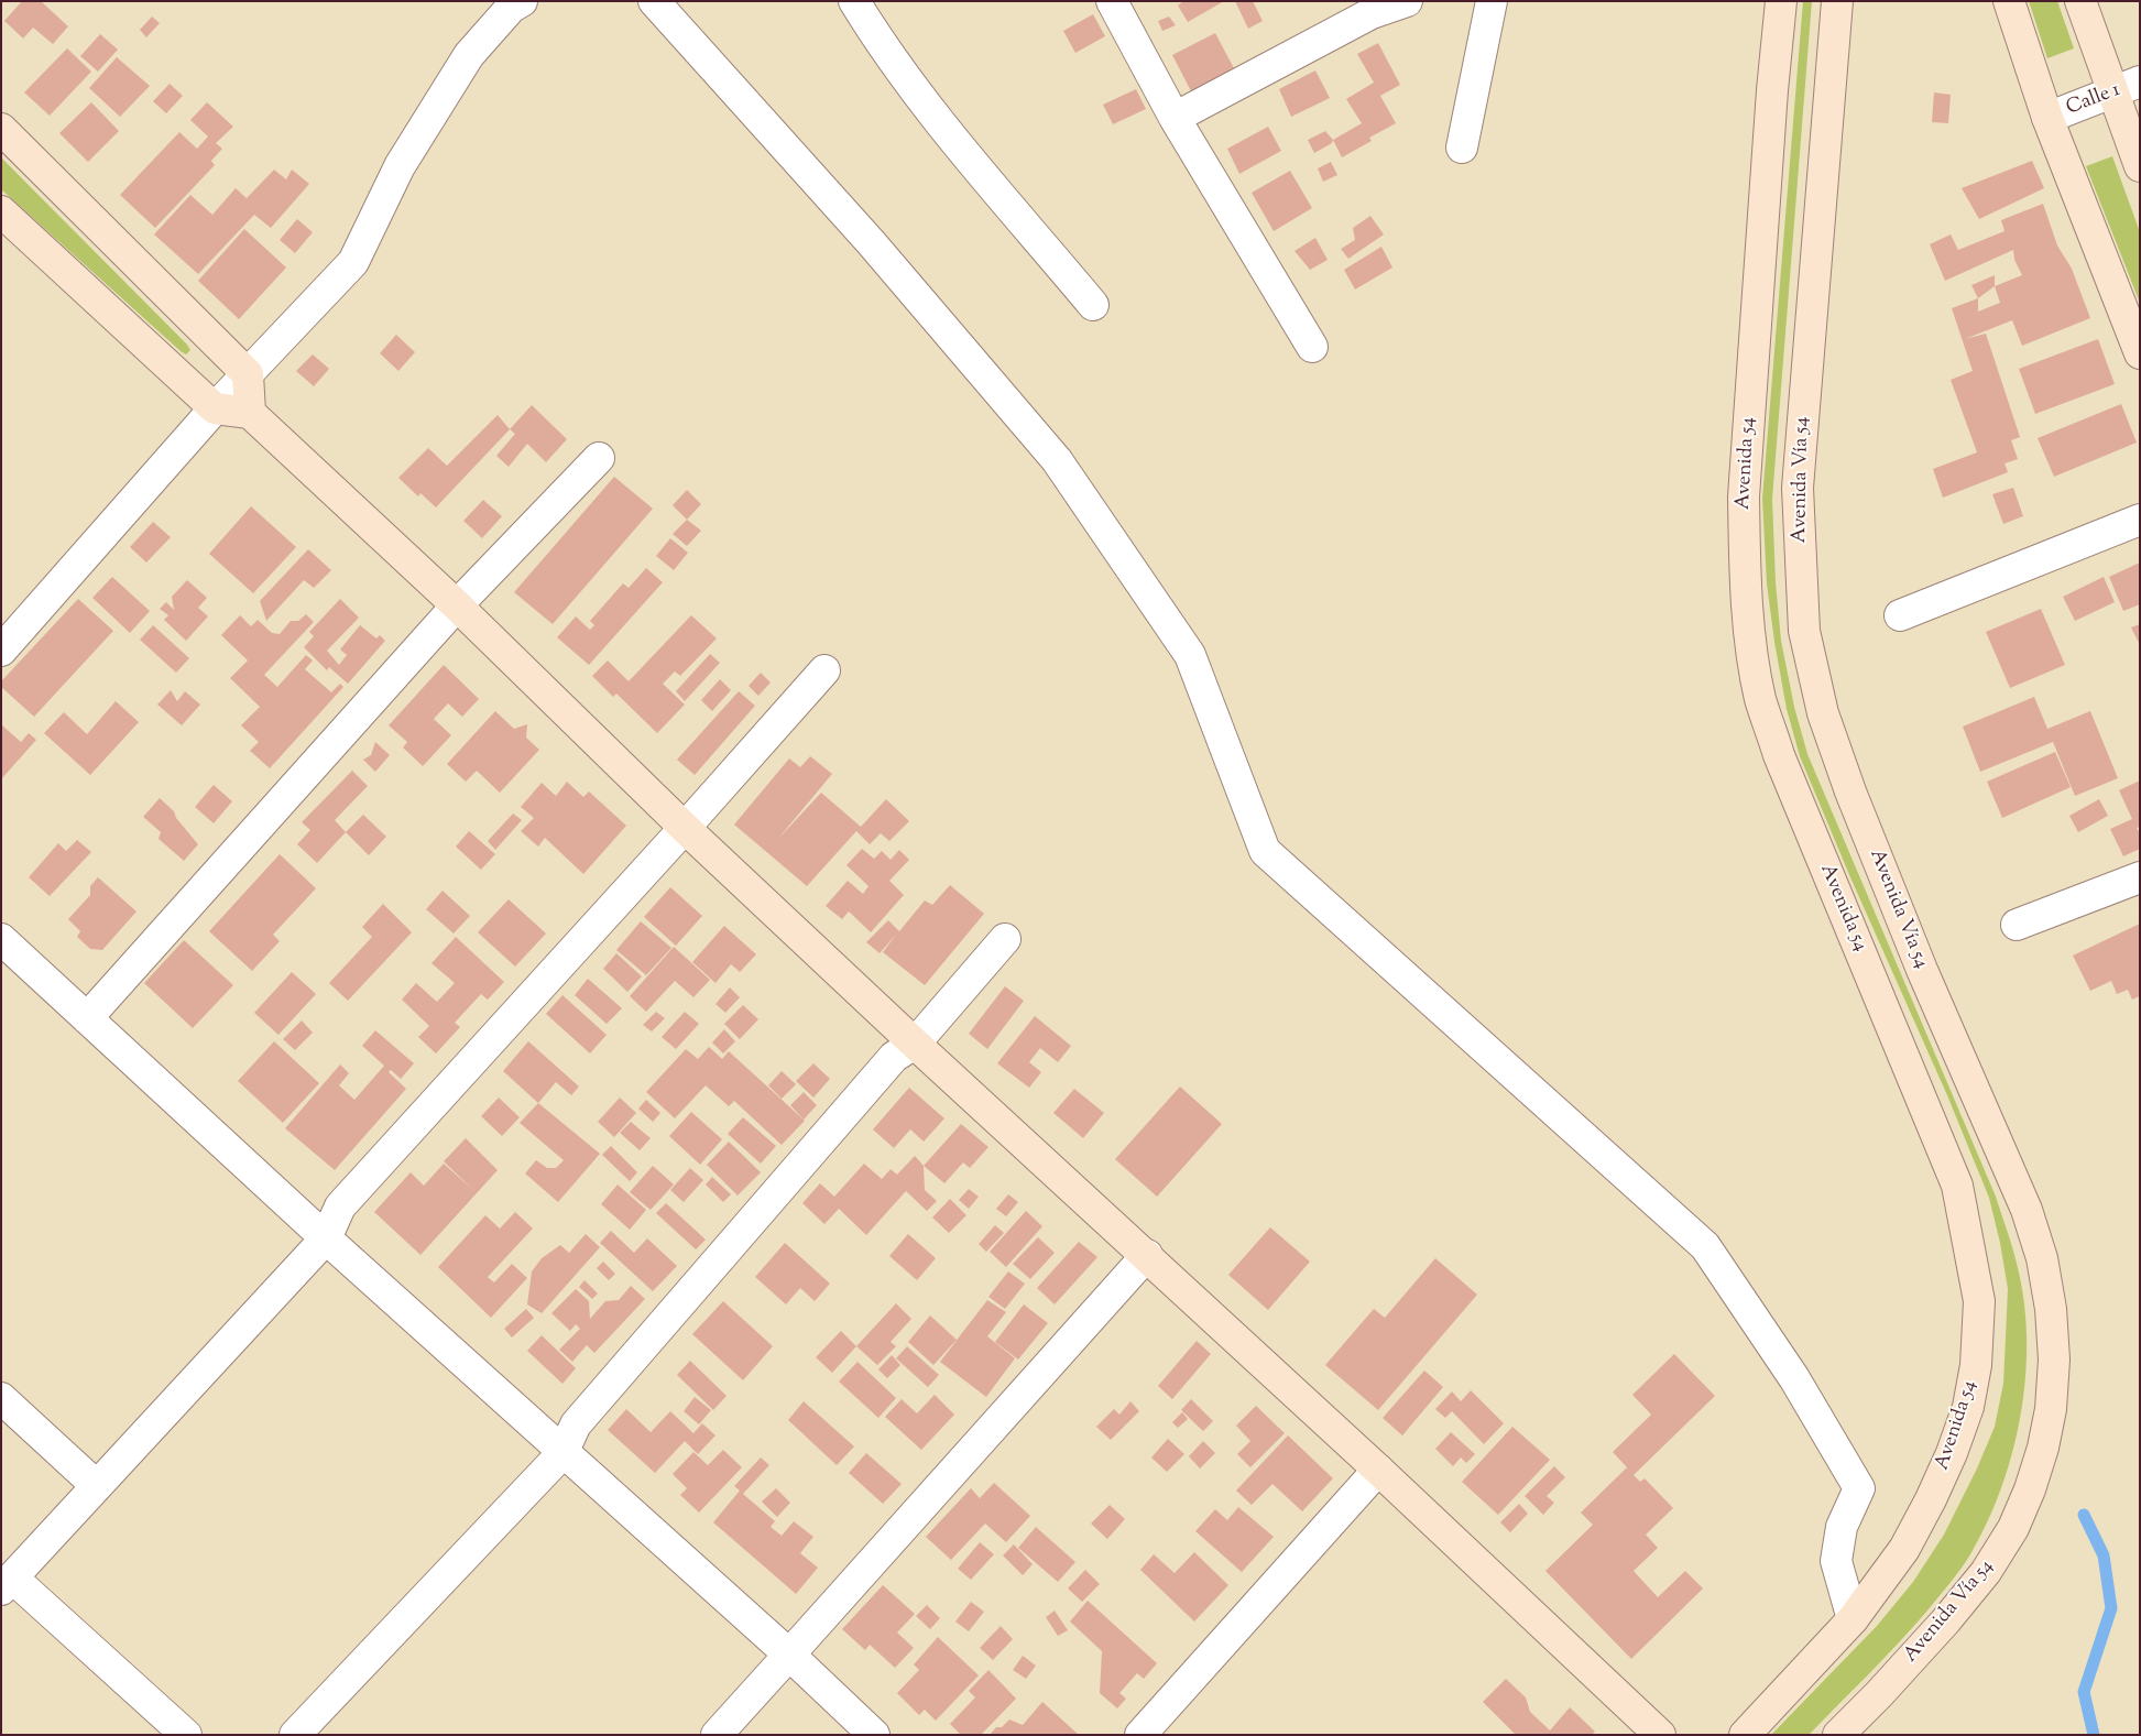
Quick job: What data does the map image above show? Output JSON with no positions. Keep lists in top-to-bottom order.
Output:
{
  "streets": {
    "main road": ["Avenida 54", "Avenida Vía 54"],
    "street": ["Calle 1"]
  }
}
